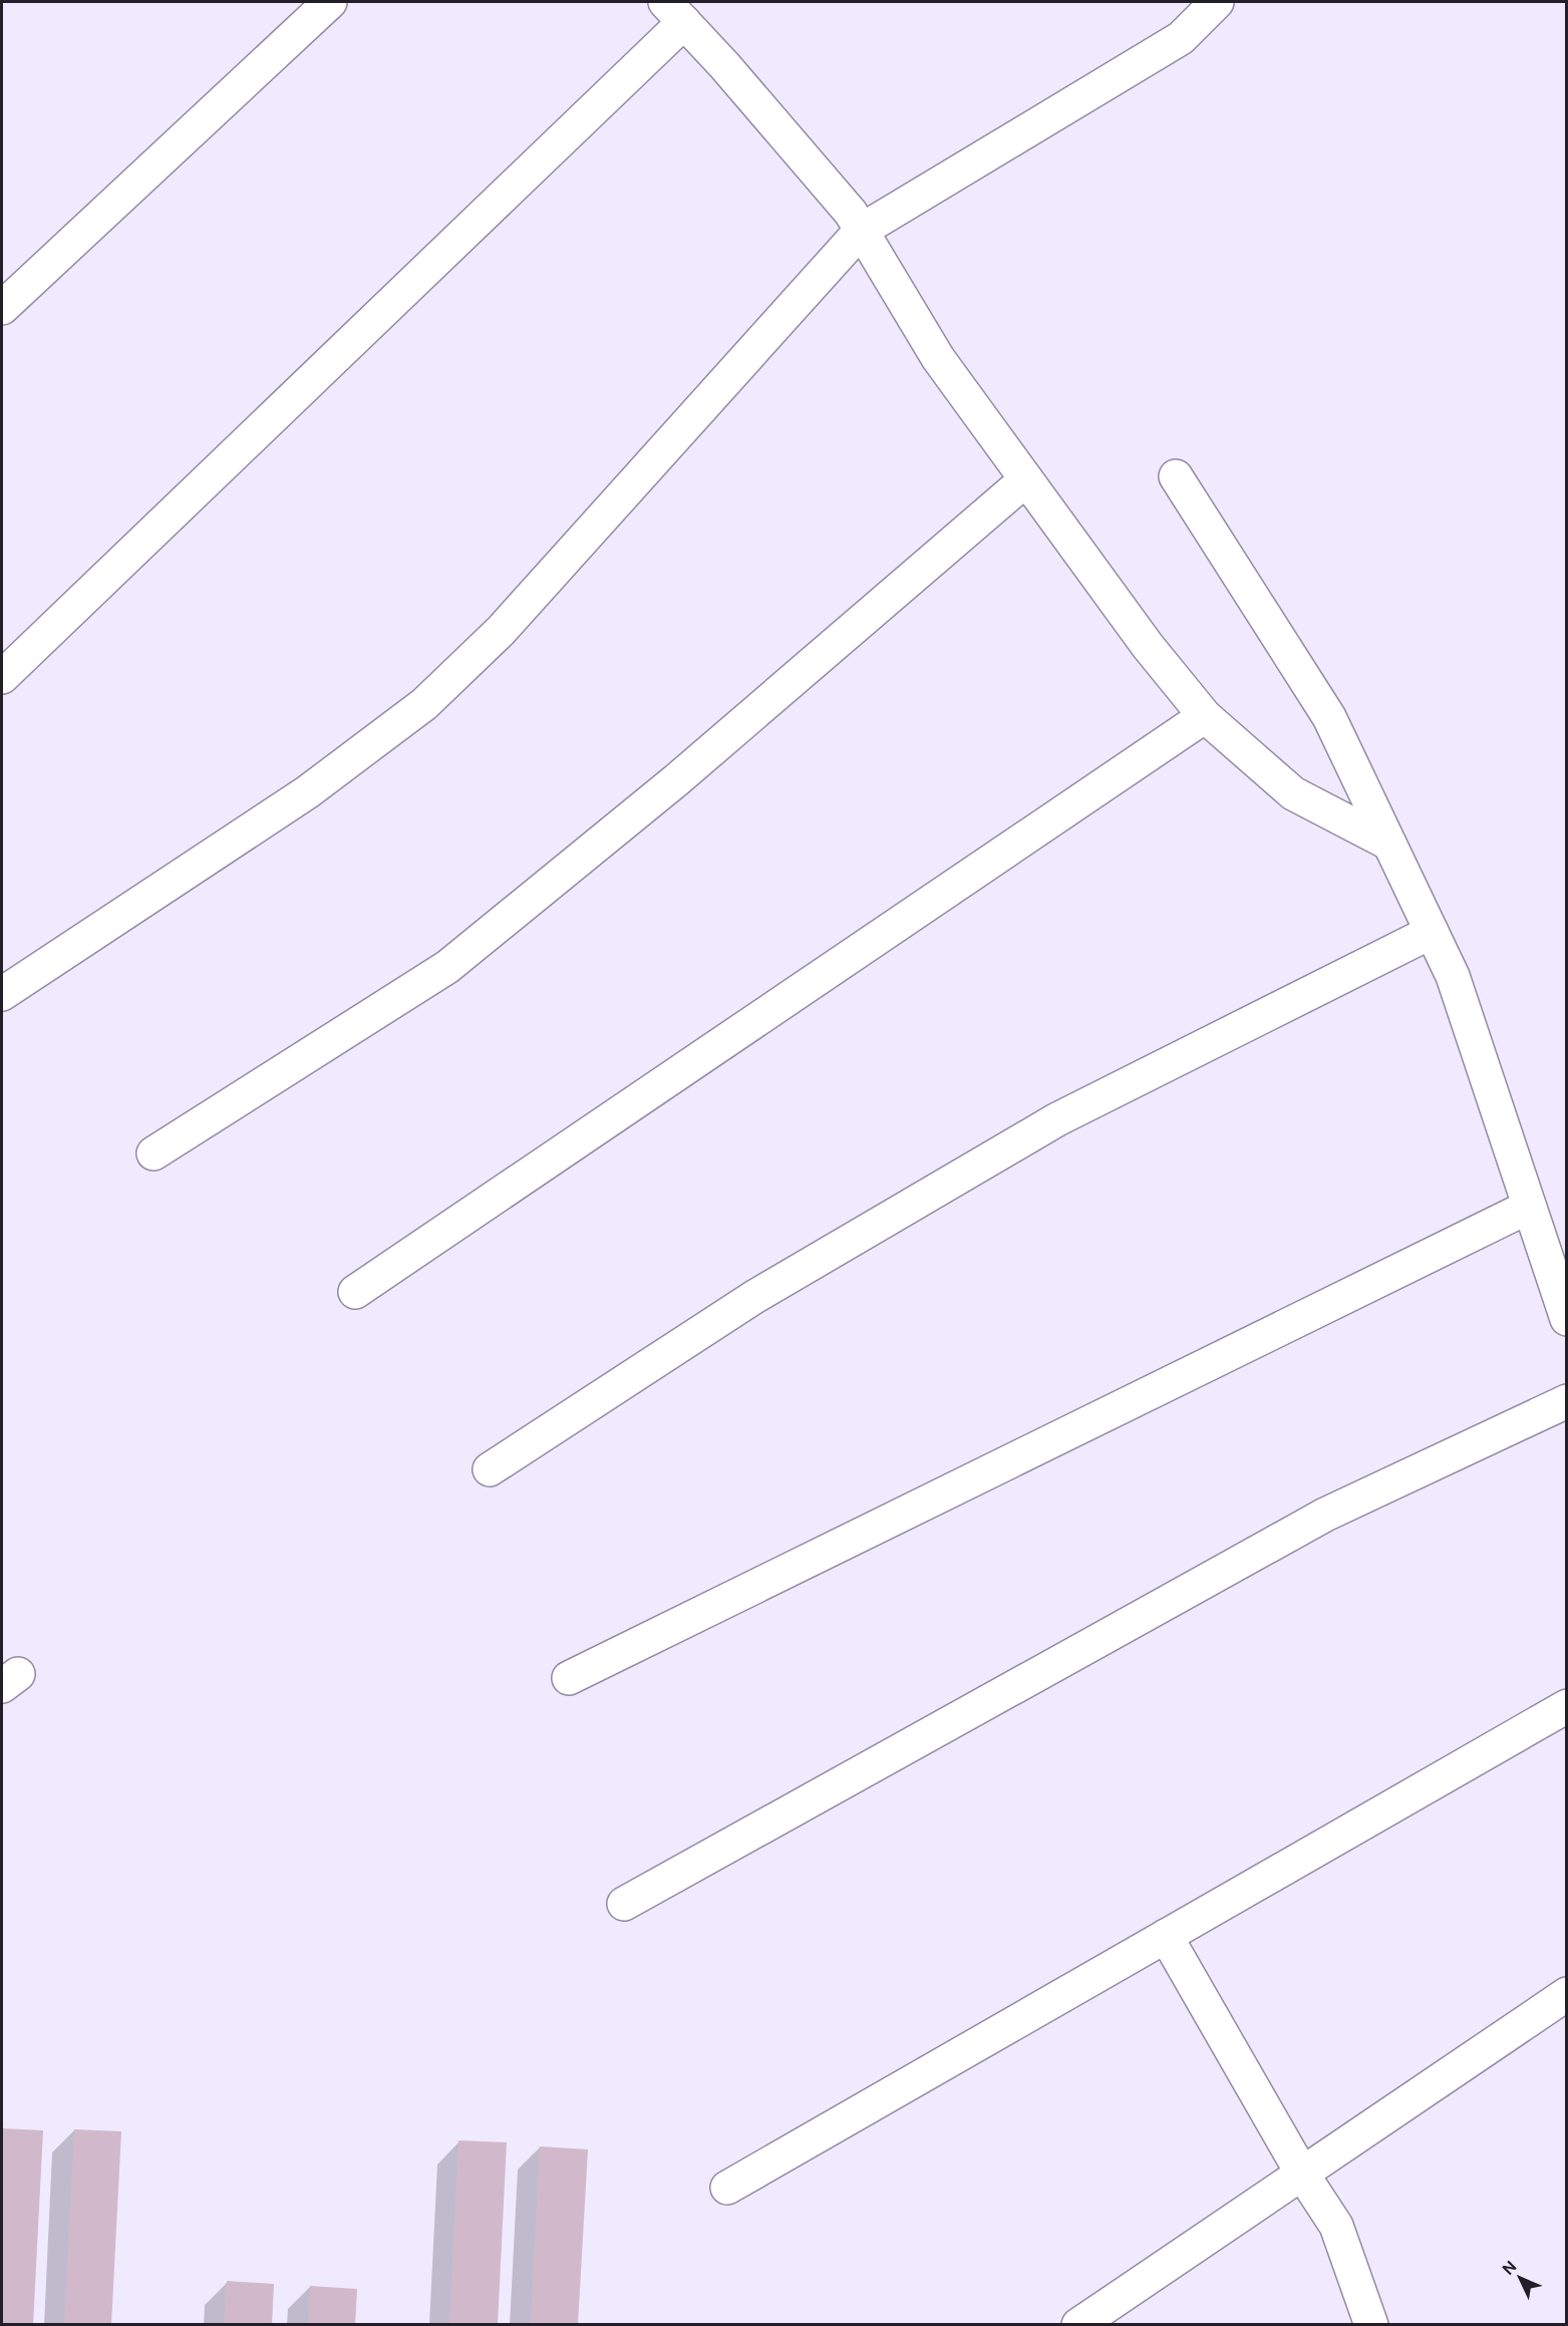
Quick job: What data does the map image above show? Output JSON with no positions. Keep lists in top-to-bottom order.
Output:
{
  "north": "top left"
}
